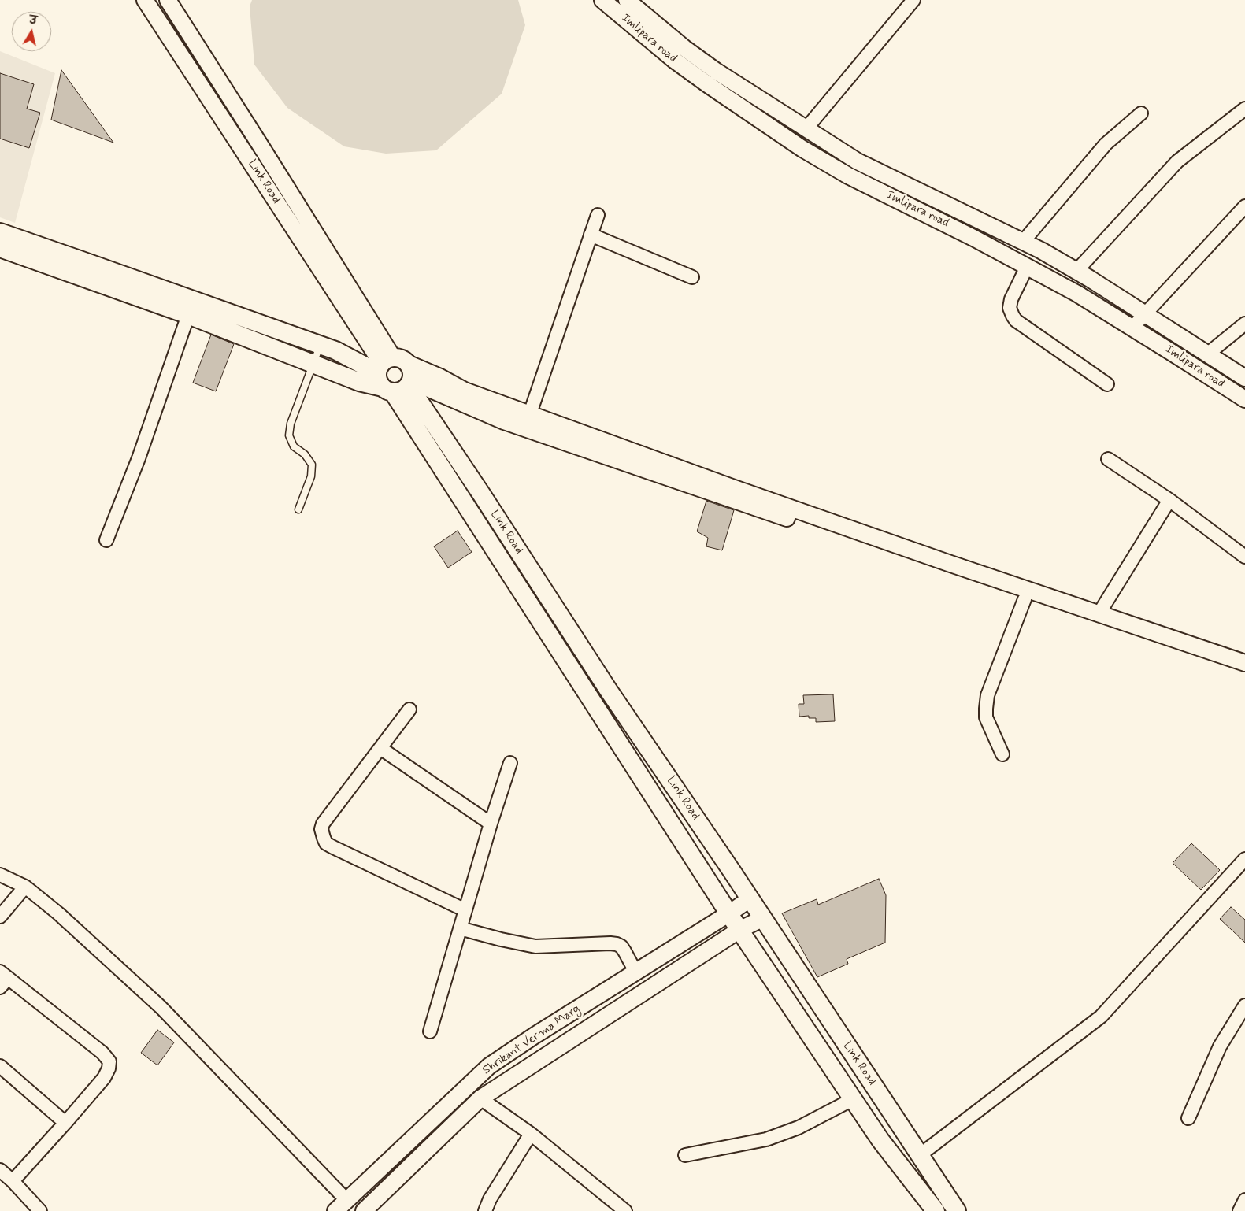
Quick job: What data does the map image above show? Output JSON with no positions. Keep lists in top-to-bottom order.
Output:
{
  "streets": {
    "main road": ["Link Road"],
    "street": ["Imlipara road", "Shrikant Verma Marg"]
  },
  "crossings": [
    ["Link Road", "Shrikant Verma Marg"]
  ],
  "north": "top"
}
